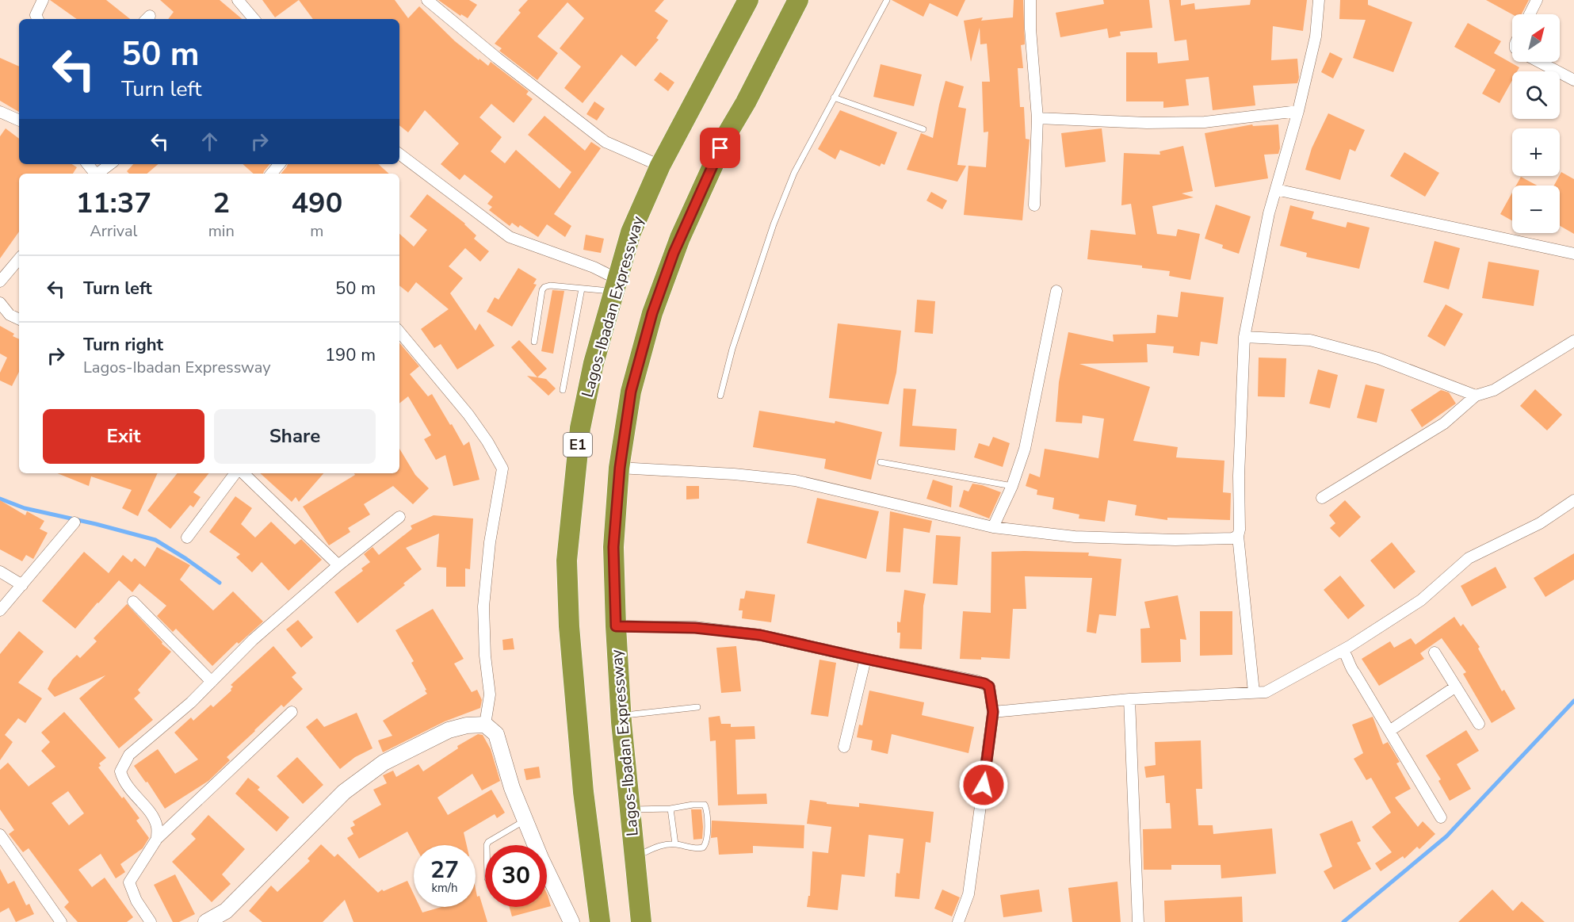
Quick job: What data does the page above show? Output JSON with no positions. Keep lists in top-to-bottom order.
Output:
{
  "streets": {
    "highway": ["Lagos-Ibadan Expressway", "E1"]
  },
  "north": "top right",
  "page": {
    "map_buttons": ["+", "−"],
    "turn": ["50 m", "Turn left"],
    "eta": [
      "11:37",
      "Arrival",
      "2",
      "min",
      "490",
      "m"
    ],
    "list": [
      {
        "name": "Turn left",
        "value": "50 m"
      },
      {
        "name": "Turn right",
        "note": "Lagos-Ibadan Expressway",
        "value": "190 m"
      }
    ],
    "buttons": ["Exit", "Share"],
    "speed": "27 km/h",
    "limit": "30"
  }
}
